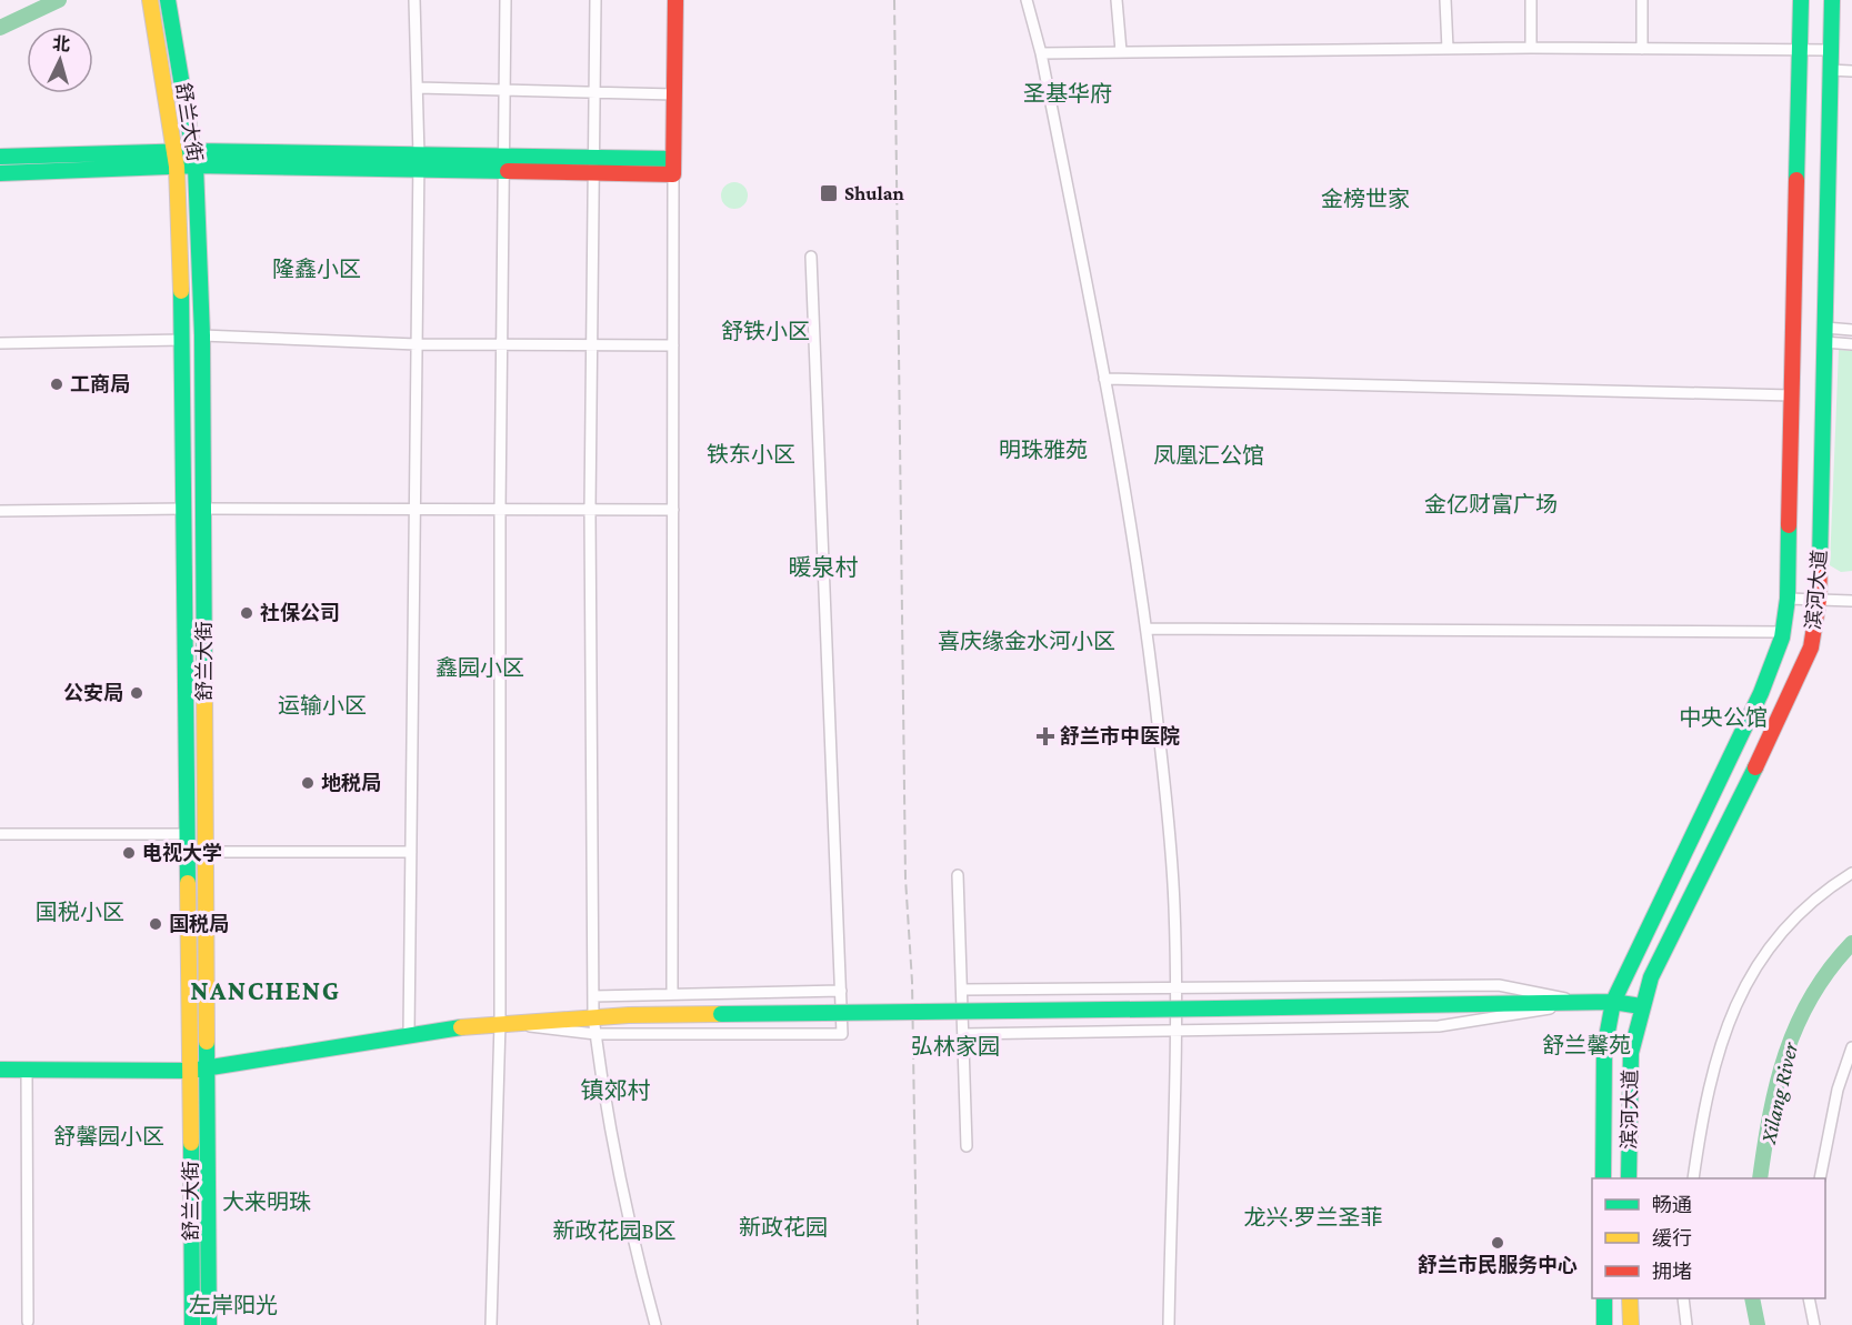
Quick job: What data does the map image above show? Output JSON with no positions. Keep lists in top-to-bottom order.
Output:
{
  "streets": {
    "main road": ["舒兰大街", "滨河大道"]
  },
  "districts": [
    "圣基华府",
    "金榜世家",
    "隆鑫小区",
    "舒铁小区",
    "明珠雅苑",
    "铁东小区",
    "凤凰汇公馆",
    "金亿财富广场",
    "暖泉村",
    "喜庆缘金水河小区",
    "鑫园小区",
    "运输小区",
    "中央公馆",
    "国税小区",
    "NANCHENG",
    "舒兰馨苑",
    "弘林家园",
    "镇郊村",
    "舒馨园小区",
    "大来明珠",
    "龙兴·罗兰圣菲",
    "新政花园",
    "新政花园B区",
    "左岸阳光"
  ],
  "water": ["Xilang River"],
  "places": {
    "transit": ["Shulan"],
    "other": [
      "工商局",
      "社保公司",
      "公安局",
      "地税局",
      "电视大学",
      "国税局",
      "舒兰市民服务中心"
    ],
    "health": ["舒兰市中医院"]
  },
  "legend": ["畅通", "缓行", "拥堵"],
  "north": "top"
}
